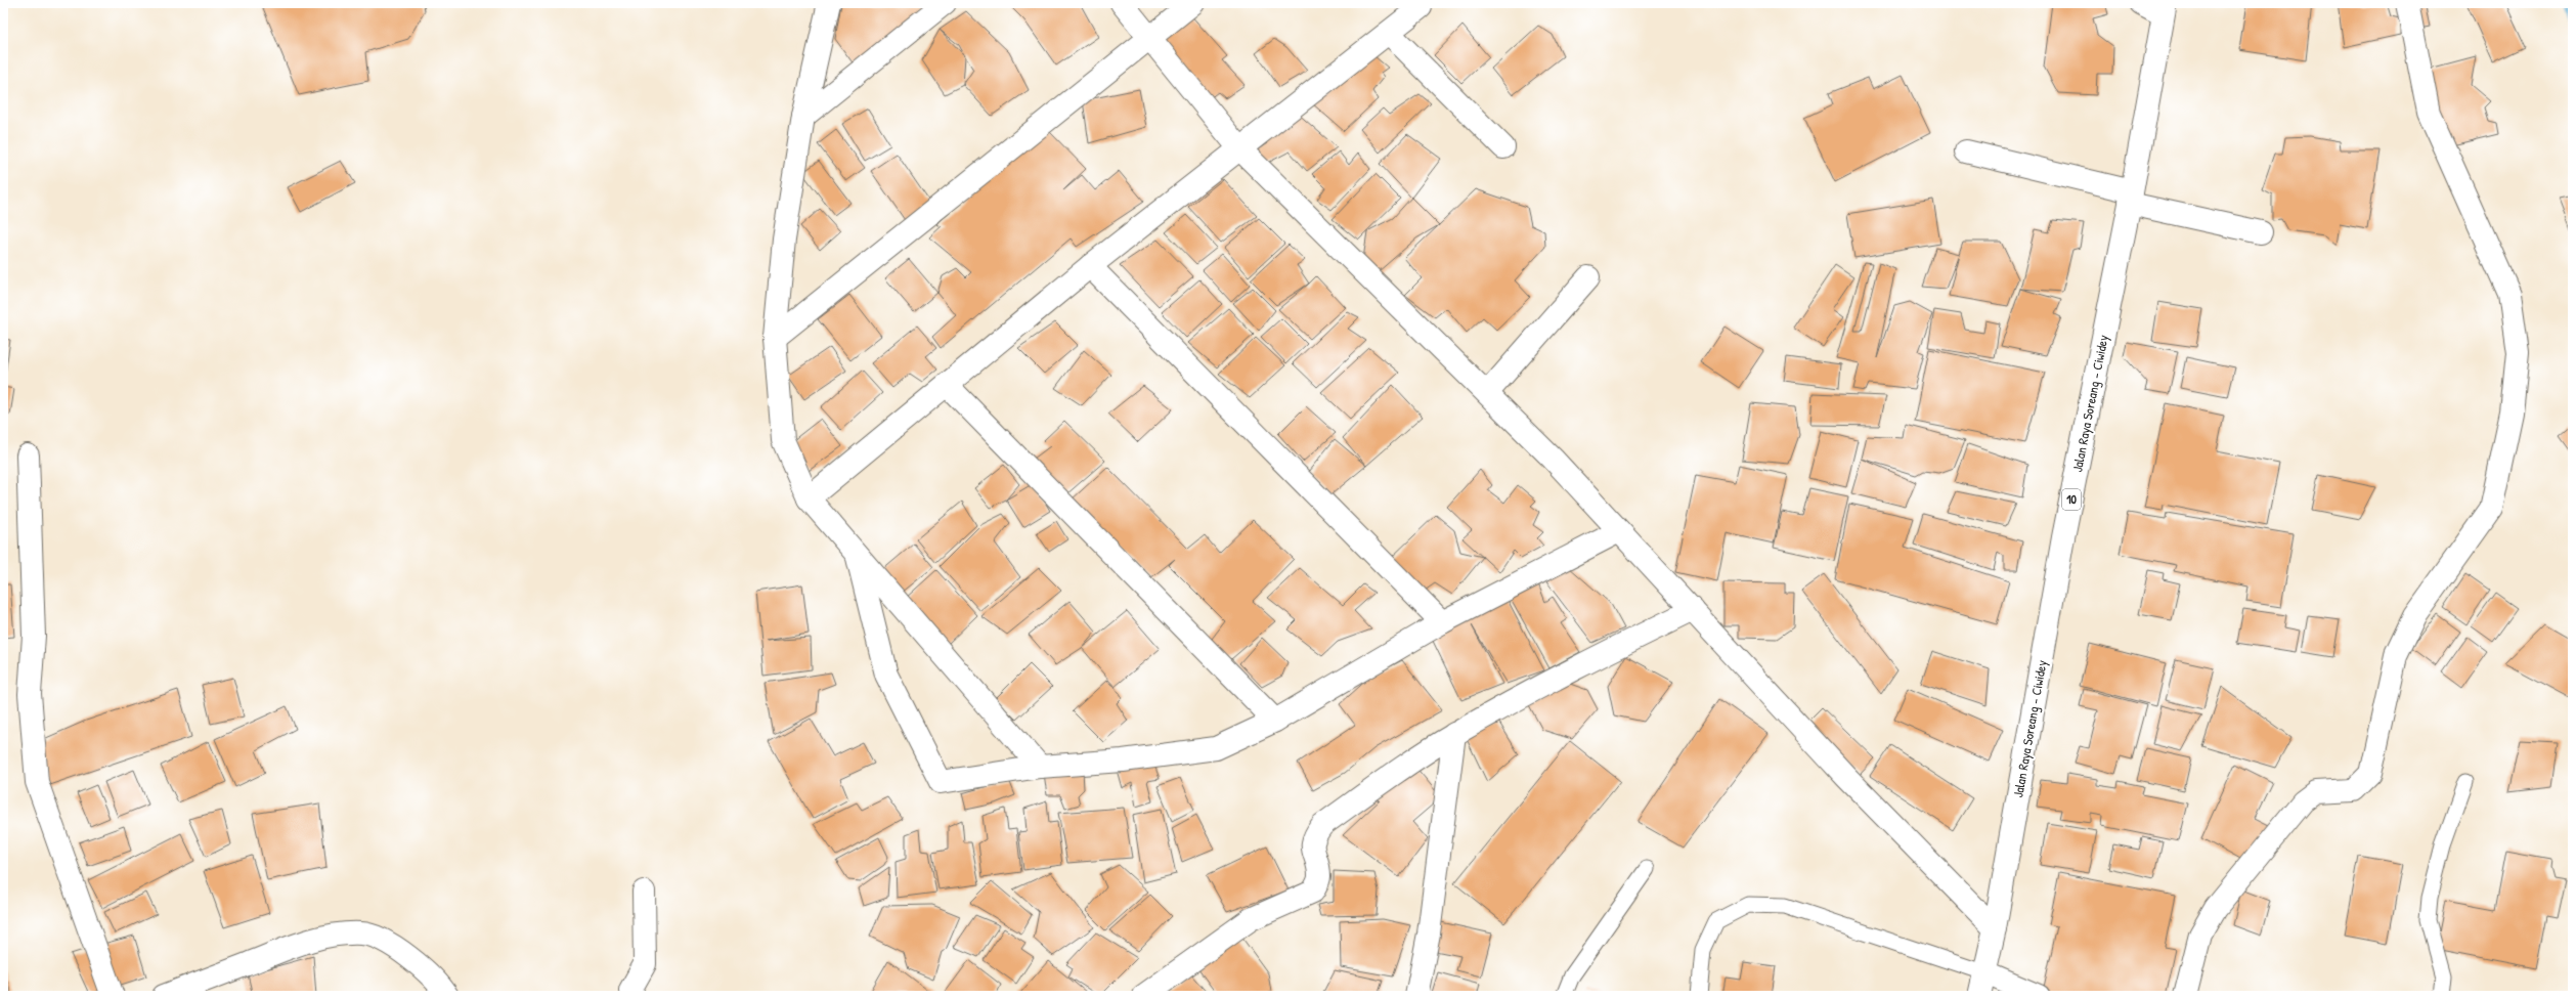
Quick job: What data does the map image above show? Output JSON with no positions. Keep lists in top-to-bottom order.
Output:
{
  "streets": {
    "main road": ["Jalan Raya Soreang - Ciwidey", "10"]
  }
}
